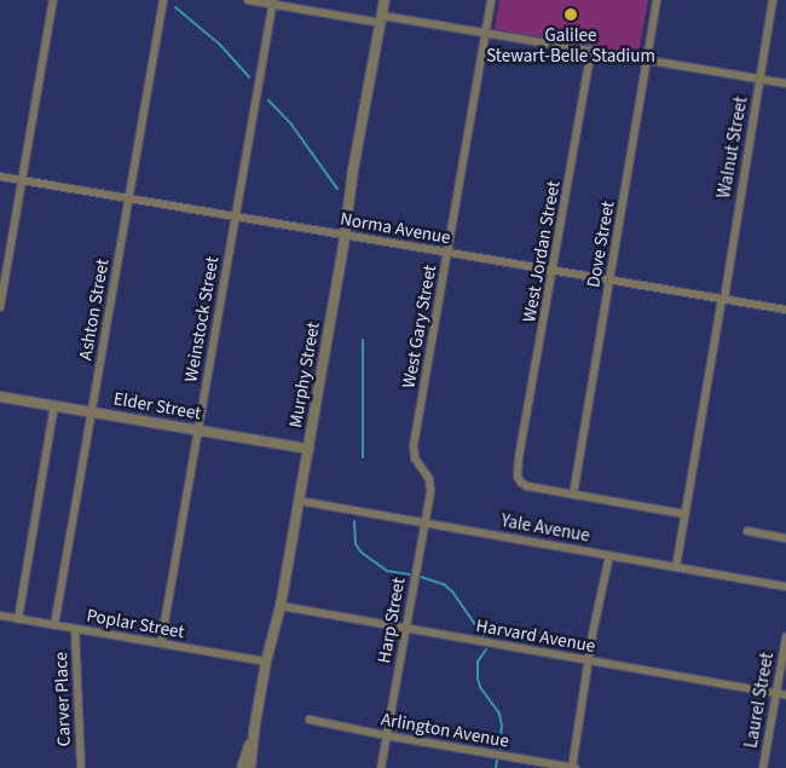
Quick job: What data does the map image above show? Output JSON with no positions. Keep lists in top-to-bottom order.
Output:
{
  "streets": {
    "street": [
      "Walnut Street",
      "Norma Avenue",
      "Dove Street",
      "West Jordan Street",
      "Ashton Street",
      "Weinstock Street",
      "West Gary Street",
      "Murphy Street",
      "Elder Street",
      "Yale Avenue",
      "Harp Street",
      "Poplar Street",
      "Harvard Avenue",
      "Carver Place",
      "Laurel Street",
      "Arlington Avenue"
    ]
  },
  "crossings": [
    ["Walnut Street", "Norma Avenue"],
    ["Walnut Street", "Yale Avenue"],
    ["Norma Avenue", "Dove Street"],
    ["Norma Avenue", "West Jordan Street"],
    ["Norma Avenue", "Ashton Street"],
    ["Norma Avenue", "Weinstock Street"],
    ["Norma Avenue", "West Gary Street"],
    ["Norma Avenue", "Murphy Street"],
    ["Dove Street", "West Jordan Street"],
    ["Ashton Street", "Elder Street"],
    ["Ashton Street", "Poplar Street"],
    ["Weinstock Street", "Elder Street"],
    ["Weinstock Street", "Poplar Street"],
    ["West Gary Street", "Harp Street"],
    ["Murphy Street", "Elder Street"],
    ["Murphy Street", "Yale Avenue"],
    ["Murphy Street", "Poplar Street"],
    ["Murphy Street", "Harvard Avenue"],
    ["Yale Avenue", "Harp Street"],
    ["Harp Street", "Harvard Avenue"],
    ["Harp Street", "Arlington Avenue"],
    ["Poplar Street", "Carver Place"],
    ["Harvard Avenue", "Laurel Street"]
  ],
  "places": ["Galilee Stewart-Belle Stadium"]
}
